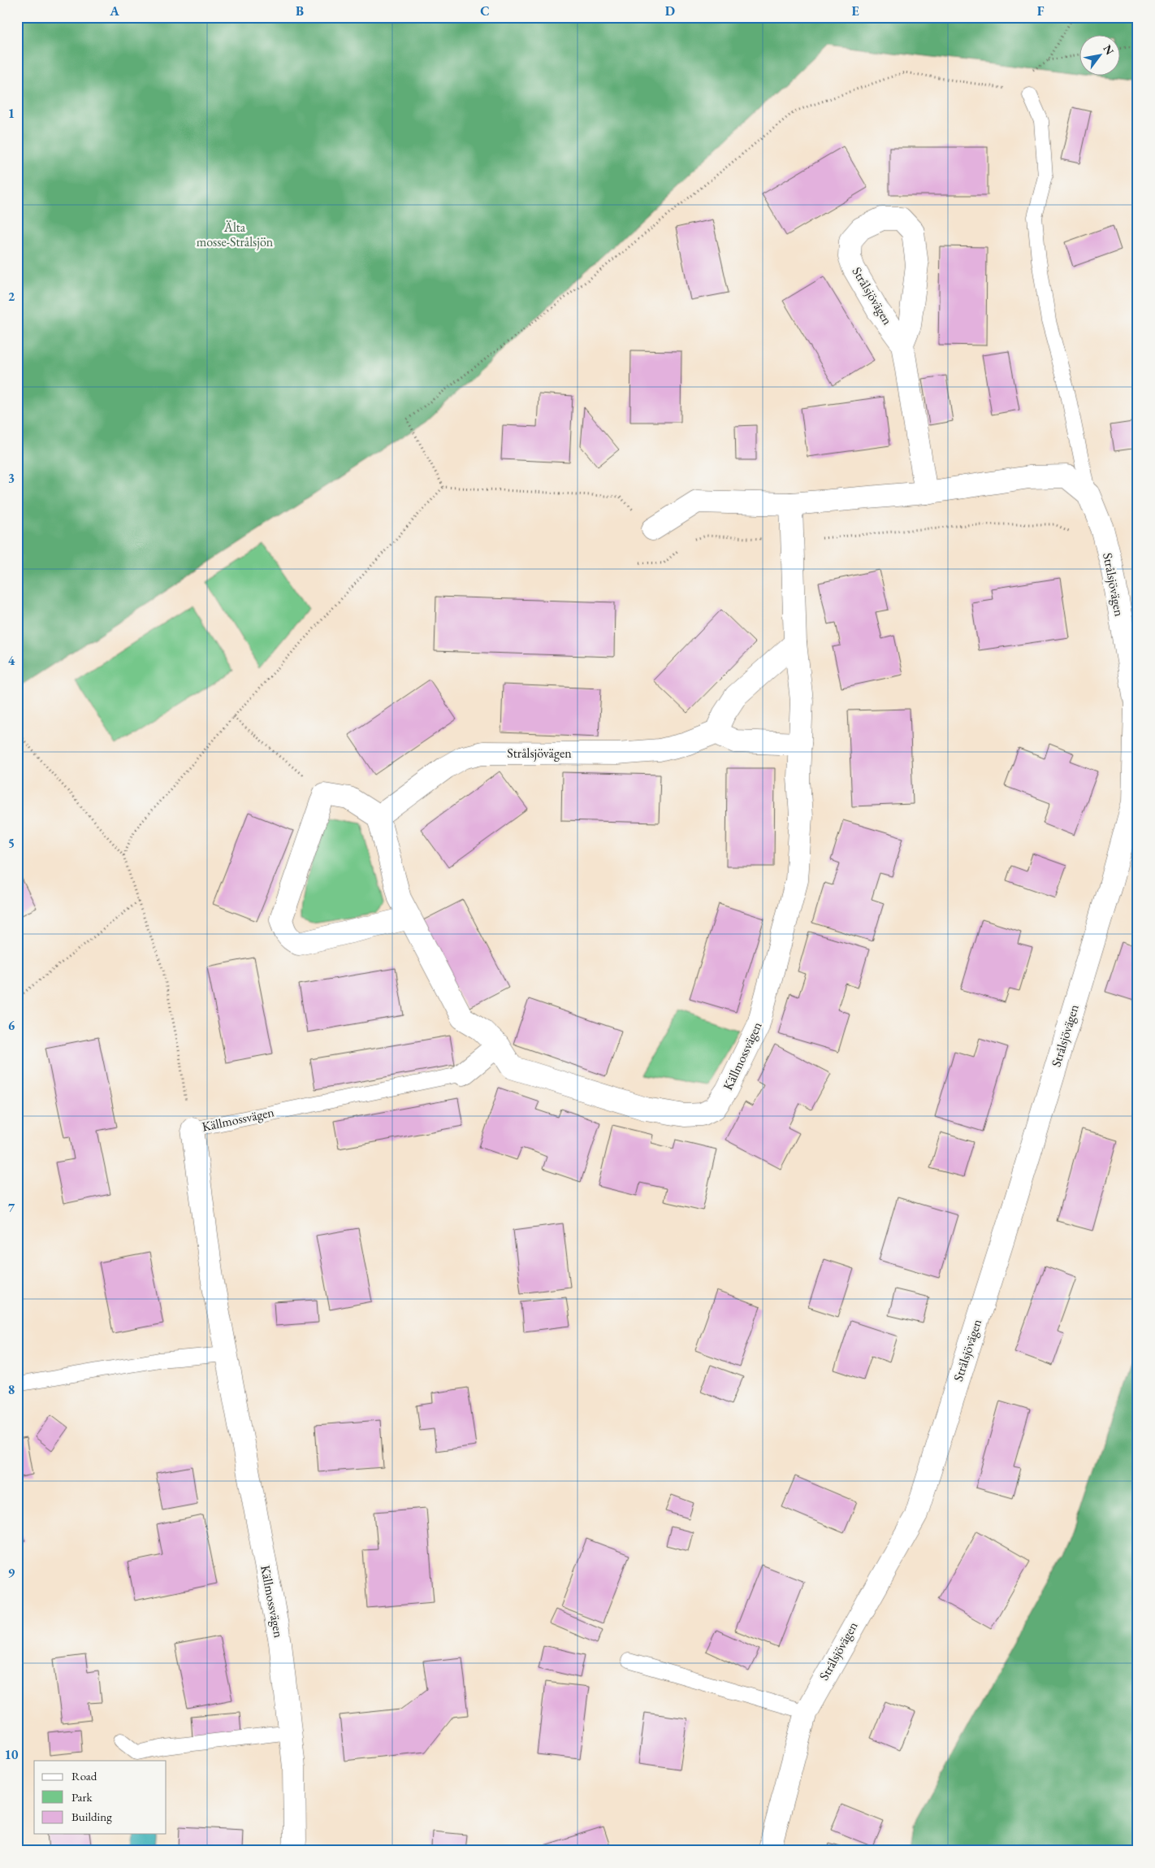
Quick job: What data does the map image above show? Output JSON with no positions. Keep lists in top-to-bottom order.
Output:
{
  "streets": {
    "street": ["Strålsjövägen", "Källmossvägen"]
  },
  "crossings": [
    ["Strålsjövägen", "Källmossvägen"]
  ],
  "parks": ["Älta mosse-Strålsjön"],
  "legend": ["Road", "Park", "Building"],
  "north": "top right",
  "grid": {
    "columns": [
      "A",
      "B",
      "C",
      "D",
      "E",
      "F"
    ],
    "rows": [
      "1",
      "2",
      "3",
      "4",
      "5",
      "6",
      "7",
      "8",
      "9",
      "10"
    ]
  }
}
